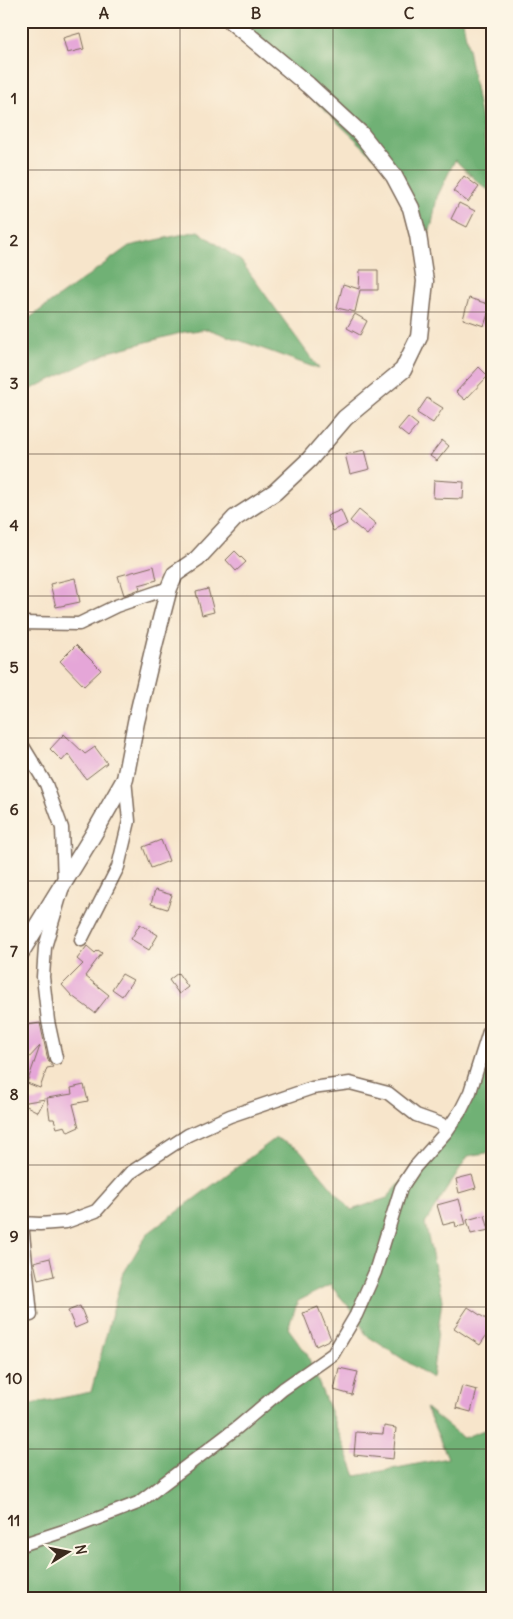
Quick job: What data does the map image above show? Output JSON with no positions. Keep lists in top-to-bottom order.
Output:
{
  "north": "right",
  "grid": {
    "columns": ["A", "B", "C"],
    "rows": [
      "1",
      "2",
      "3",
      "4",
      "5",
      "6",
      "7",
      "8",
      "9",
      "10",
      "11"
    ]
  }
}
